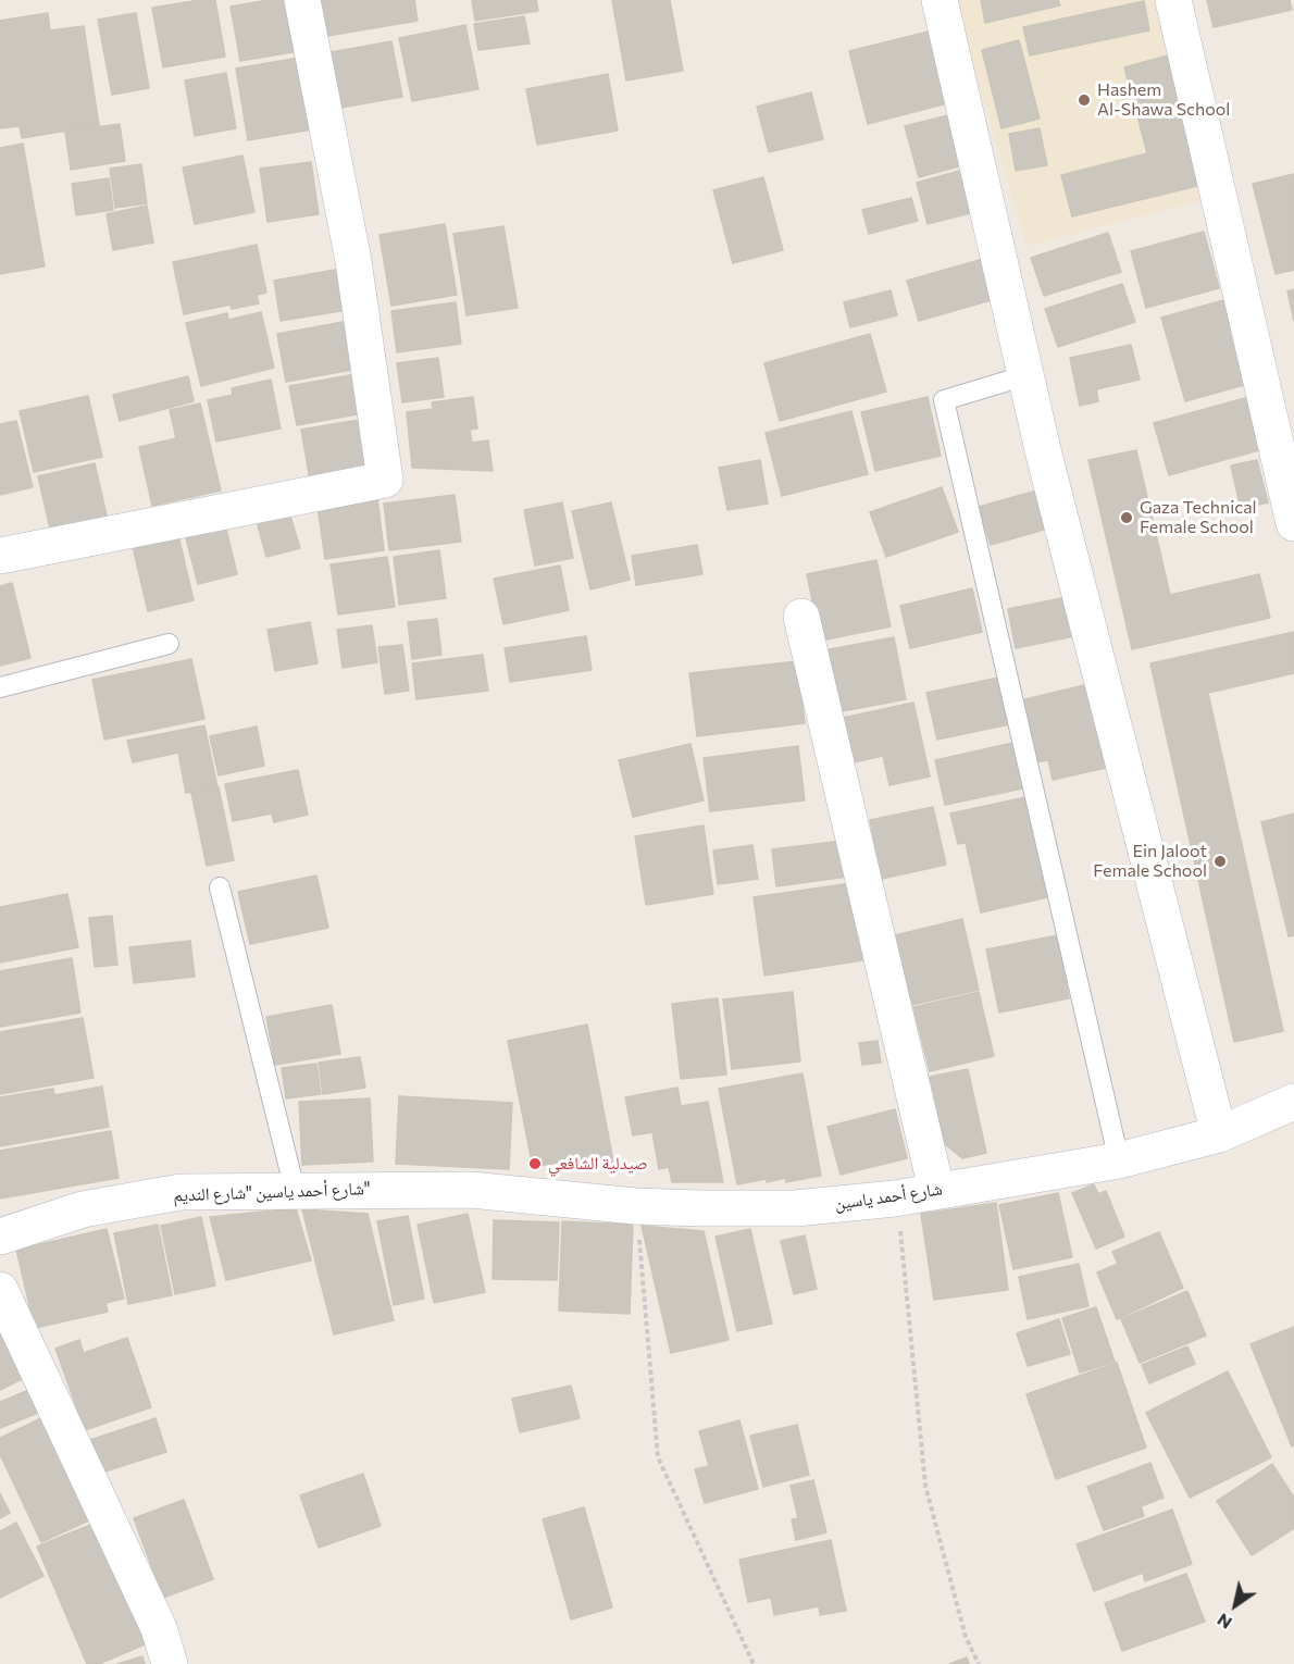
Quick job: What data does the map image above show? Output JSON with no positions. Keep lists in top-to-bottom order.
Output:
{
  "streets": {
    "street": ["شارع أحمد ياسين \"شارع النديم\"", "شارع أحمد ياسين"]
  },
  "crossings": [
    ["شارع أحمد ياسين \"شارع النديم\"", "شارع أحمد ياسين"]
  ],
  "places": [
    "Hashem Al-Shawa School",
    "Gaza Technical Female School",
    "Ein Jaloot Female School",
    "صيدلية الشافعي"
  ],
  "north": "bottom left"
}
